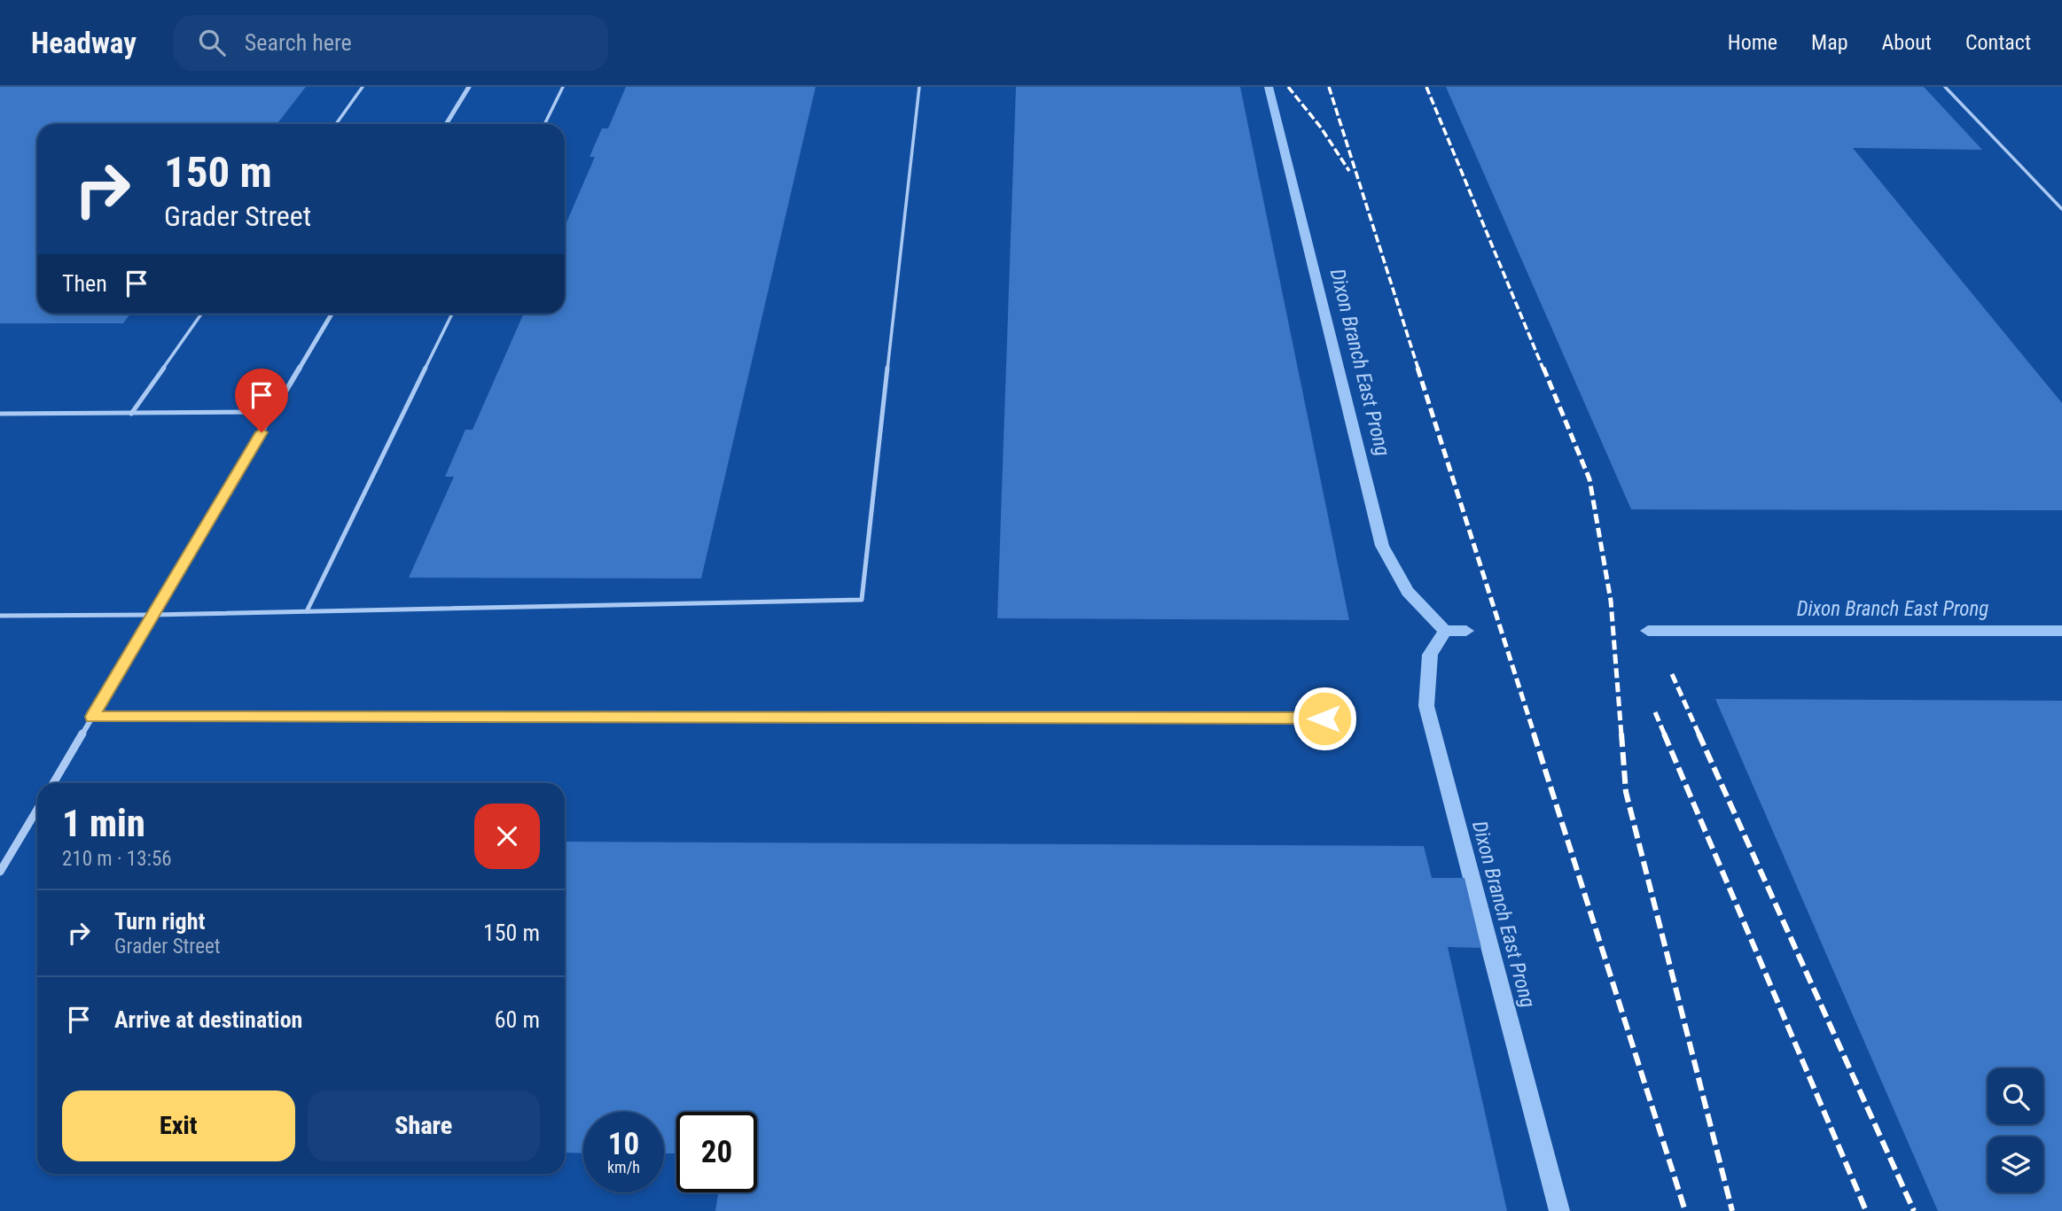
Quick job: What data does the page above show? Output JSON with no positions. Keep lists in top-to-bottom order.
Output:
{
  "water": ["Dixon Branch East Prong"],
  "page": {
    "header": "Headway",
    "search": "Search here",
    "nav": [
      "Home",
      "Map",
      "About",
      "Contact"
    ],
    "turn": ["150 m", "Grader Street"],
    "then": "Then",
    "heading": ["1 min", "210 m · 13:56"],
    "list": [
      {
        "name": "Turn right",
        "note": "Grader Street",
        "value": "150 m"
      },
      {
        "name": "Arrive at destination",
        "value": "60 m"
      }
    ],
    "buttons": ["Exit", "Share"],
    "speed": "10 km/h",
    "limit": "20"
  }
}
